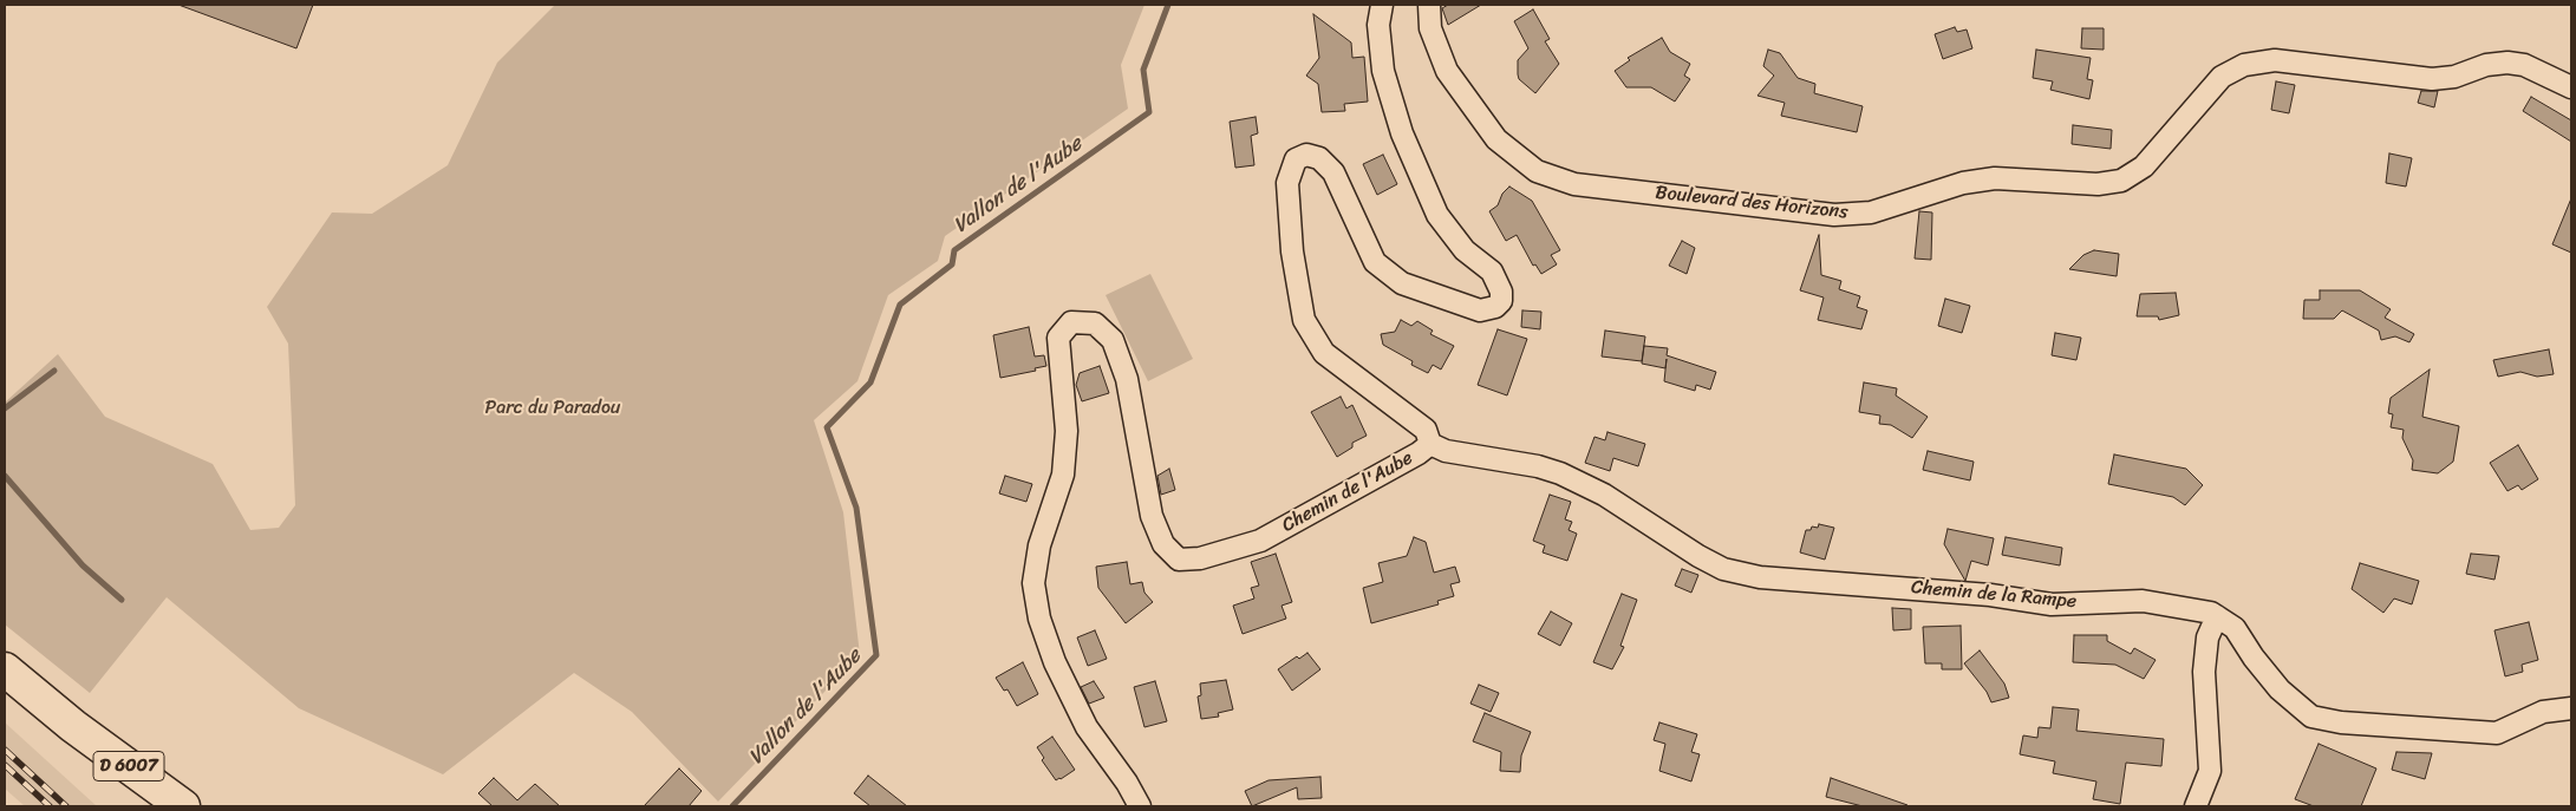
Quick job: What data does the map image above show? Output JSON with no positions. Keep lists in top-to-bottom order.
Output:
{
  "streets": {
    "main road": ["D 6007"],
    "street": ["Boulevard des Horizons", "Chemin de l'Aube", "Chemin de la Rampe"]
  },
  "crossings": [
    ["Chemin de l'Aube", "Chemin de la Rampe"]
  ],
  "water": ["Vallon de l'Aube"],
  "parks": ["Parc du Paradou"]
}
